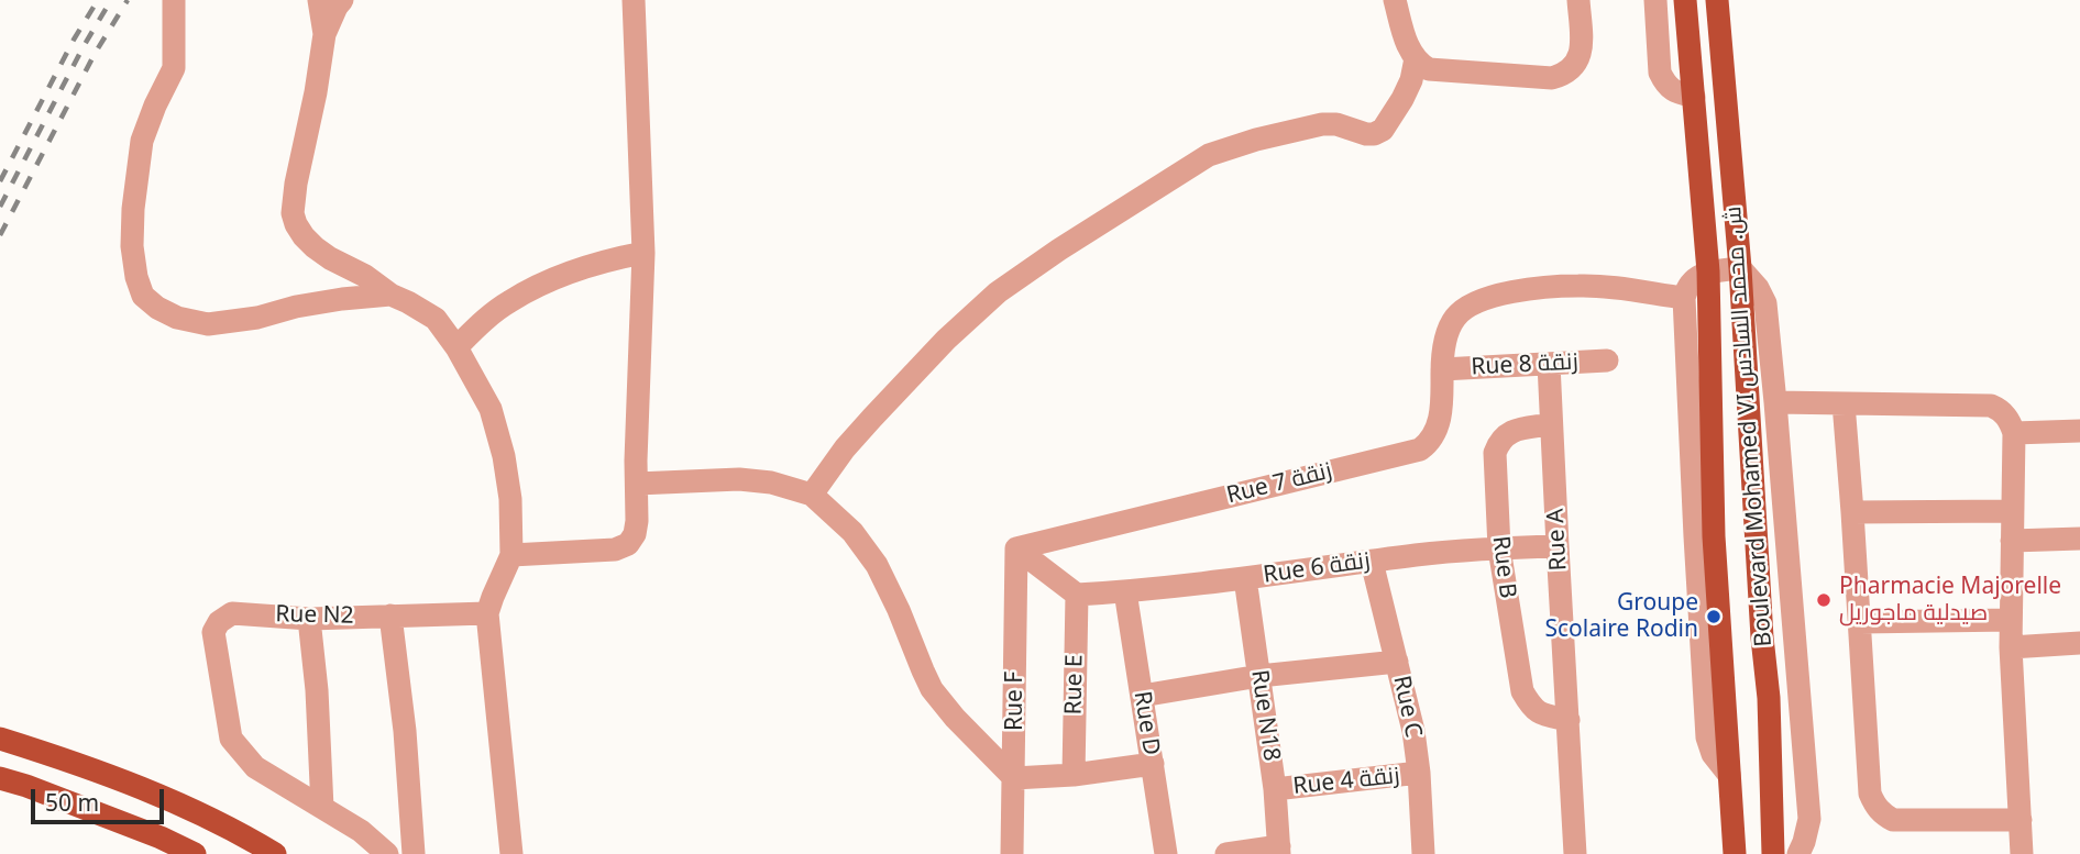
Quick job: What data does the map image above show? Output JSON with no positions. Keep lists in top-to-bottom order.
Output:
{
  "streets": {
    "main road": ["Boulevard Mohamed VI ش. محمد السادس"],
    "street": [
      "Rue 8 زنقة",
      "Rue 7 زنقة",
      "Rue A",
      "Rue B",
      "Rue 6 زنقة",
      "Rue N2",
      "Rue E",
      "Rue F",
      "Rue C",
      "Rue N18",
      "Rue D",
      "Rue 4 زنقة"
    ]
  },
  "crossings": [
    ["Rue 8 زنقة", "Rue 7 زنقة"],
    ["Rue 8 زنقة", "Rue A"],
    ["Rue 7 زنقة", "Rue F"],
    ["Rue A", "Rue B"],
    ["Rue A", "Rue 6 زنقة"],
    ["Rue B", "Rue 6 زنقة"],
    ["Rue 6 زنقة", "Rue E"],
    ["Rue 6 زنقة", "Rue C"],
    ["Rue 6 زنقة", "Rue N18"],
    ["Rue 6 زنقة", "Rue D"],
    ["Rue C", "Rue 4 زنقة"],
    ["Rue N18", "Rue 4 زنقة"]
  ],
  "places": ["Pharmacie Majorelle صيدلية ماجوريل", "Groupe Scolaire Rodin"],
  "scale_bar": "50 m"
}
